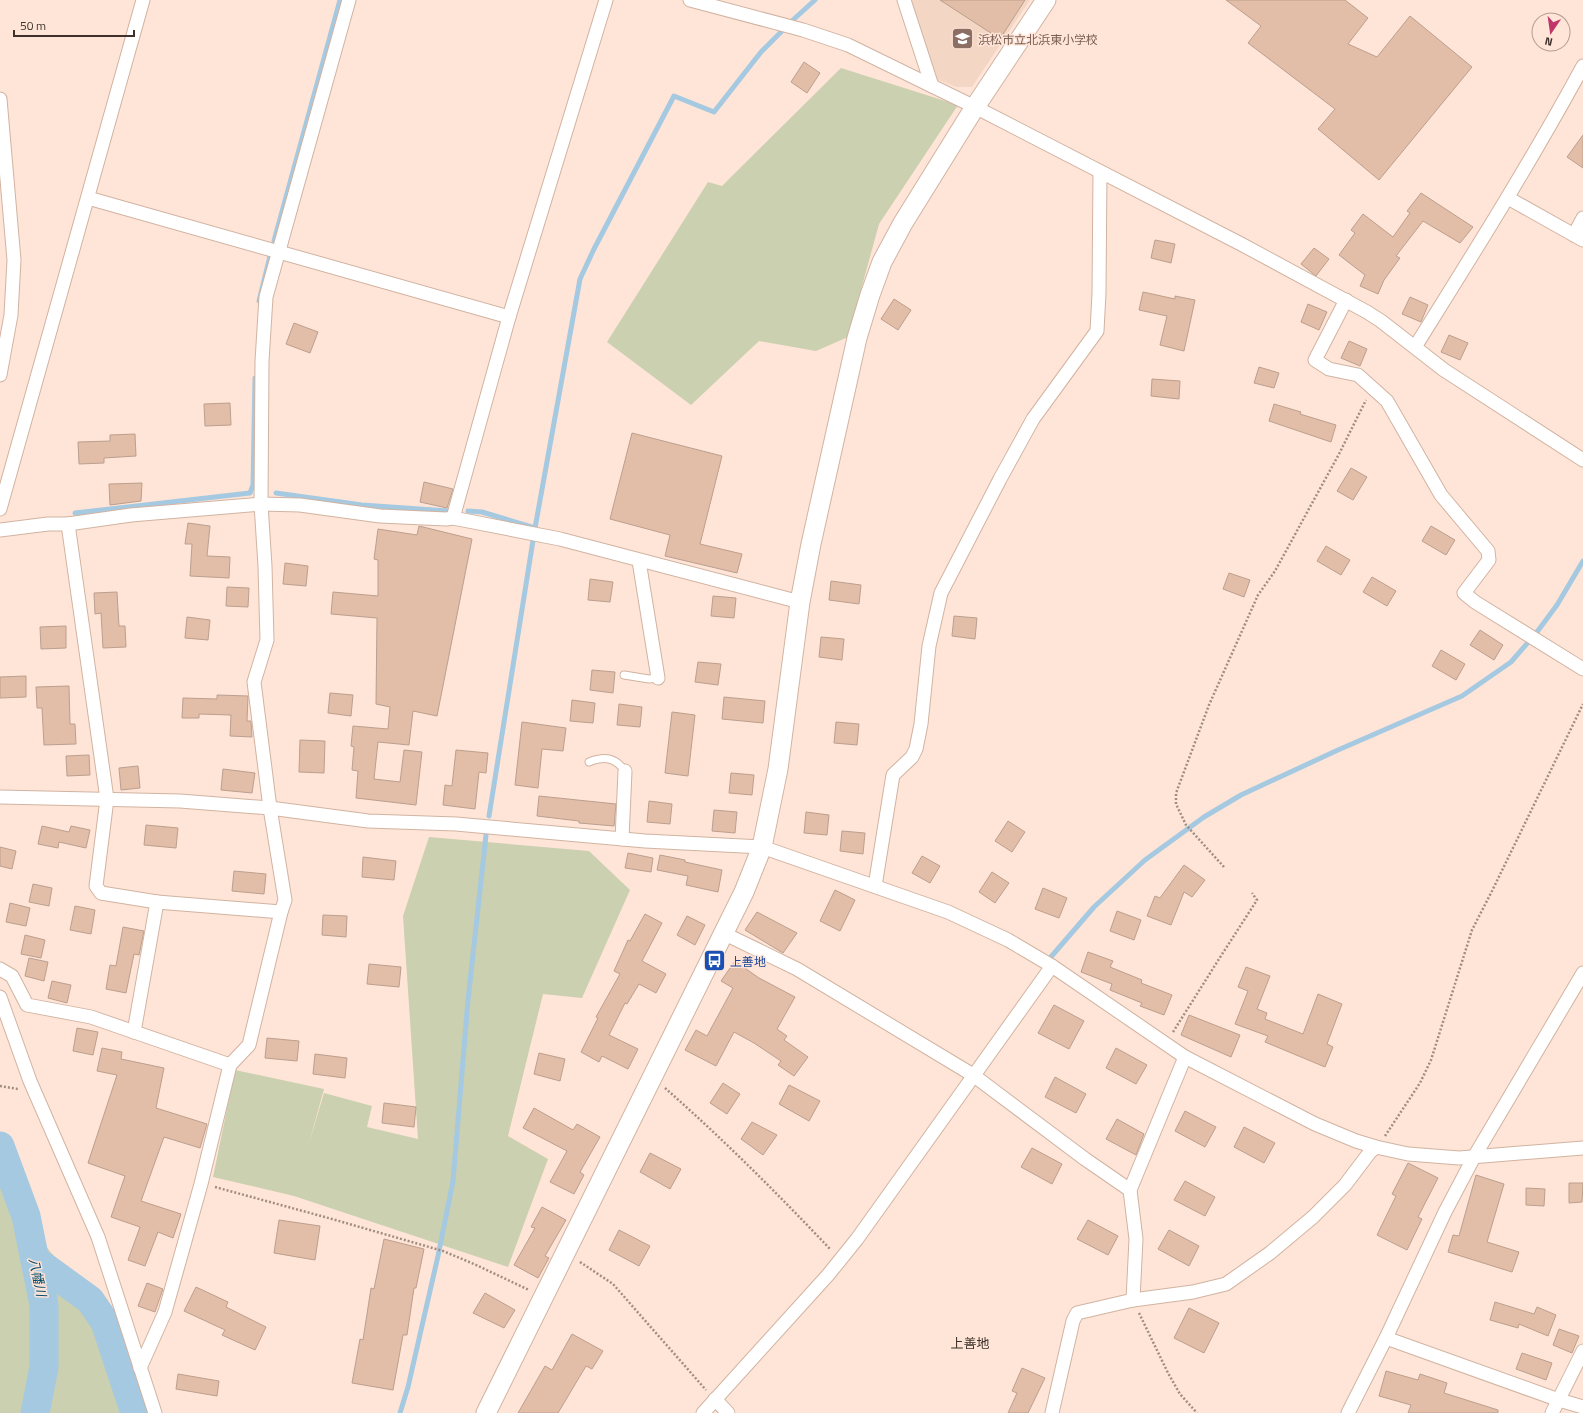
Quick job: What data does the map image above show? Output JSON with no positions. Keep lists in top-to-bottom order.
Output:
{
  "districts": ["上善地"],
  "water": ["八幡川"],
  "places": {
    "school or university": ["浜松市立北浜東小学校"],
    "bus stop": ["上善地"]
  },
  "scale_bar": "50 m",
  "north": "bottom"
}
